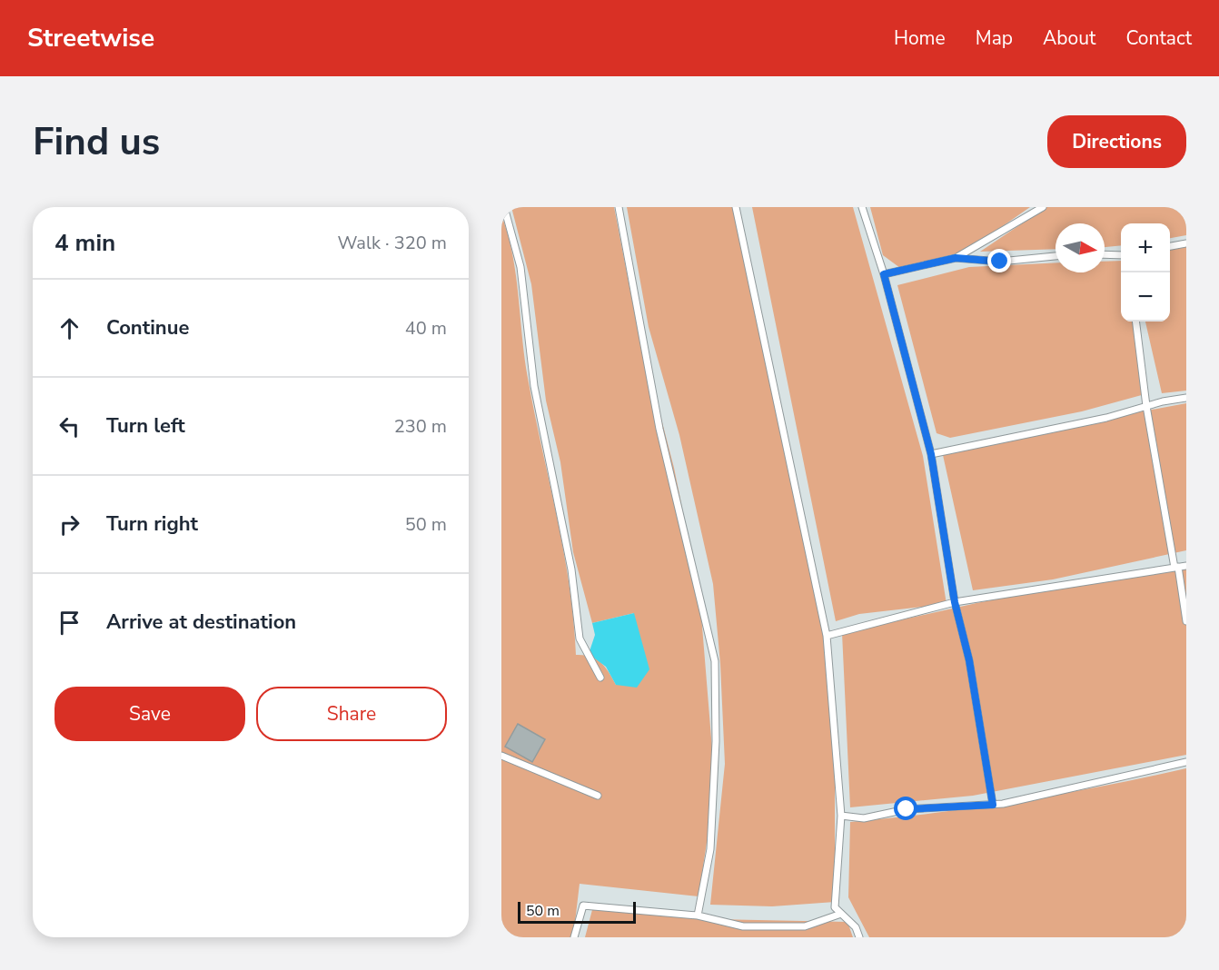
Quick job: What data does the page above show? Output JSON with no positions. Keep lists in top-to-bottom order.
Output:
{
  "scale_bar": "50 m",
  "north": "right",
  "page": {
    "header": "Streetwise",
    "nav": [
      "Home",
      "Map",
      "About",
      "Contact"
    ],
    "buttons": [
      "Directions",
      ["Save", "Share"]
    ],
    "title": "Find us",
    "heading": ["4 min", "Walk · 320 m"],
    "map_buttons": ["+", "−"],
    "list": [
      ["Continue", "40 m"],
      ["Turn left", "230 m"],
      ["Turn right", "50 m"],
      "Arrive at destination"
    ],
    "scale": "50 m"
  }
}
